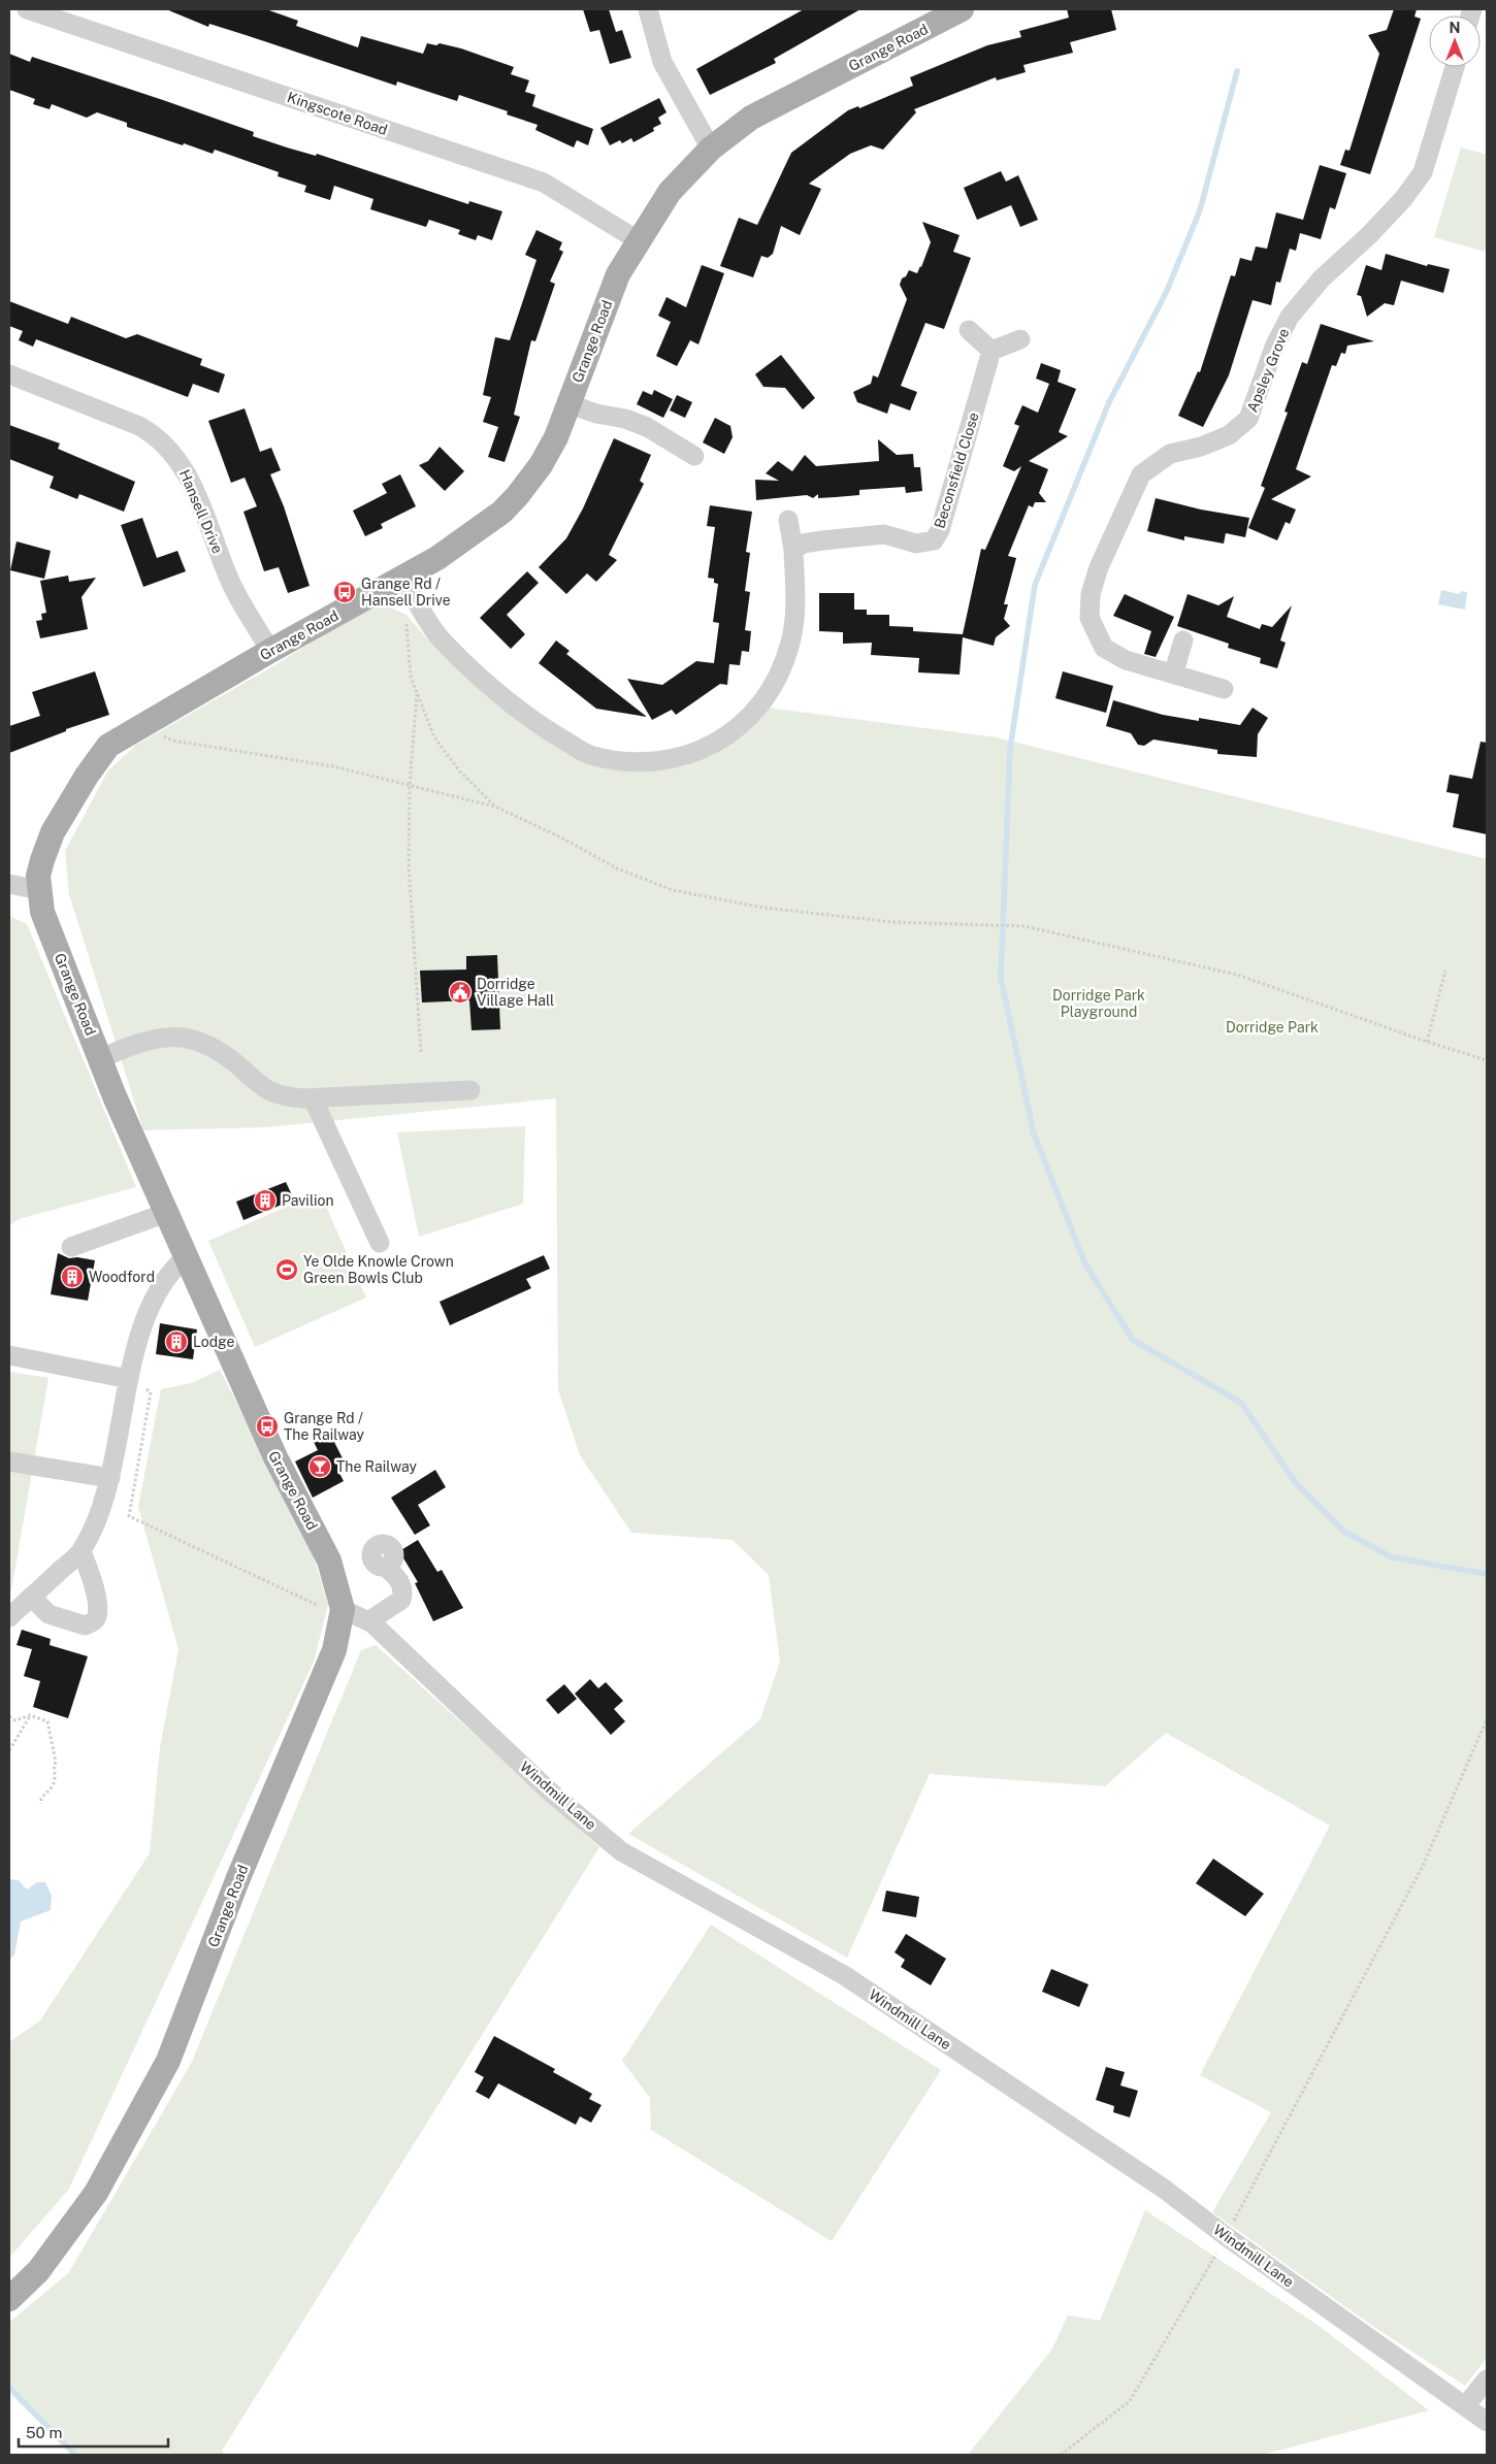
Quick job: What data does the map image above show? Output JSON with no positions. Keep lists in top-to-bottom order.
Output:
{
  "streets": {
    "main road": ["Grange Road"],
    "street": [
      "Kingscote Road",
      "Apsley Grove",
      "Beconsfield Close",
      "Hansell Drive",
      "Windmill Lane"
    ]
  },
  "crossings": [
    ["Grange Road", "Kingscote Road"],
    ["Grange Road", "Hansell Drive"],
    ["Grange Road", "Windmill Lane"]
  ],
  "parks": ["Dorridge Park Playground", "Dorridge Park"],
  "places": {
    "bus stop": ["Grange Rd / Hansell Drive", "Grange Rd / The Railway"],
    "public building": ["Dorridge Village Hall"],
    "building": ["Pavilion", "Woodford", "Lodge"],
    "sports": ["Ye Olde Knowle Crown Green Bowls Club"],
    "bar": ["The Railway"]
  },
  "scale_bar": "50 m",
  "north": "top"
}
